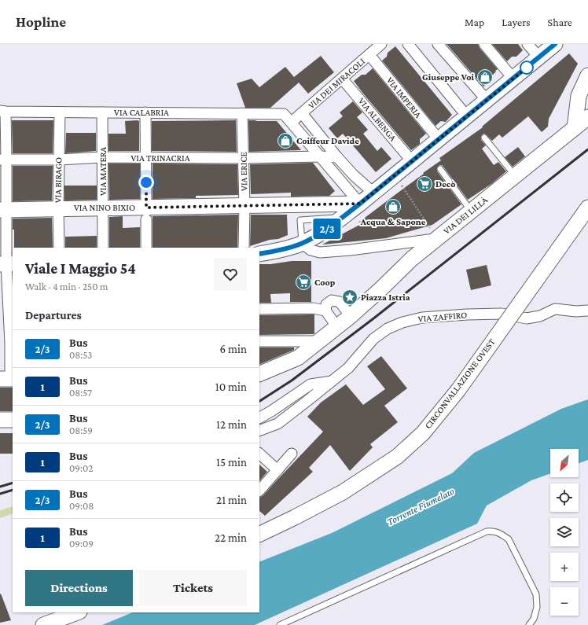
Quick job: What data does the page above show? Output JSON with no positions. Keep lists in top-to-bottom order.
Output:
{
  "streets": {
    "main road": ["VIA NINO BIXIO", "VIA DEI LILLÀ", "CIRCONVALLAZIONE OVEST"],
    "street": [
      "VIA DEI MIRACOLI",
      "VIA IMPERIA",
      "VIA CALABRIA",
      "VIA ALBENGA",
      "VIA TRINACRIA",
      "VIA MATERA",
      "VIA ERICE",
      "VIA BIRAGO",
      "VIA ZAFFIRO"
    ]
  },
  "crossings": [
    ["VIA DEI MIRACOLI", "VIA IMPERIA"],
    ["VIA DEI MIRACOLI", "VIA CALABRIA"],
    ["VIA DEI MIRACOLI", "VIA ALBENGA"],
    ["VIA CALABRIA", "VIA MATERA"],
    ["VIA CALABRIA", "VIA ERICE"],
    ["VIA CALABRIA", "VIA BIRAGO"],
    ["VIA TRINACRIA", "VIA MATERA"],
    ["VIA TRINACRIA", "VIA ERICE"],
    ["VIA TRINACRIA", "VIA BIRAGO"],
    ["VIA MATERA", "VIA NINO BIXIO"],
    ["VIA ERICE", "VIA NINO BIXIO"],
    ["VIA BIRAGO", "VIA NINO BIXIO"]
  ],
  "water": ["Torrente Fiumelato"],
  "places": {
    "shop": ["Giuseppe Voi", "Coiffeur Davide", "Acqua & Sapone"],
    "supermarket": ["Decò", "Coop"],
    "place": ["Piazza Istria"]
  },
  "lines": ["bus line 2/3"],
  "north": "bottom left",
  "page": {
    "header": "Hopline",
    "nav": ["Map", "Layers", "Share"],
    "on_map": "2/3",
    "heading": [
      ["Viale I Maggio 54", "Walk · 4 min · 250 m"],
      "Departures"
    ],
    "list": [
      {
        "mark": "2/3",
        "name": "Bus",
        "note": "08:53",
        "value": "6 min"
      },
      {
        "mark": "1",
        "name": "Bus",
        "note": "08:57",
        "value": "10 min"
      },
      {
        "mark": "2/3",
        "name": "Bus",
        "note": "08:59",
        "value": "12 min"
      },
      {
        "mark": "1",
        "name": "Bus",
        "note": "09:02",
        "value": "15 min"
      },
      {
        "mark": "2/3",
        "name": "Bus",
        "note": "09:08",
        "value": "21 min"
      },
      {
        "mark": "1",
        "name": "Bus",
        "note": "09:09",
        "value": "22 min"
      }
    ],
    "map_buttons": ["+", "−"],
    "buttons": ["Directions", "Tickets"]
  }
}
